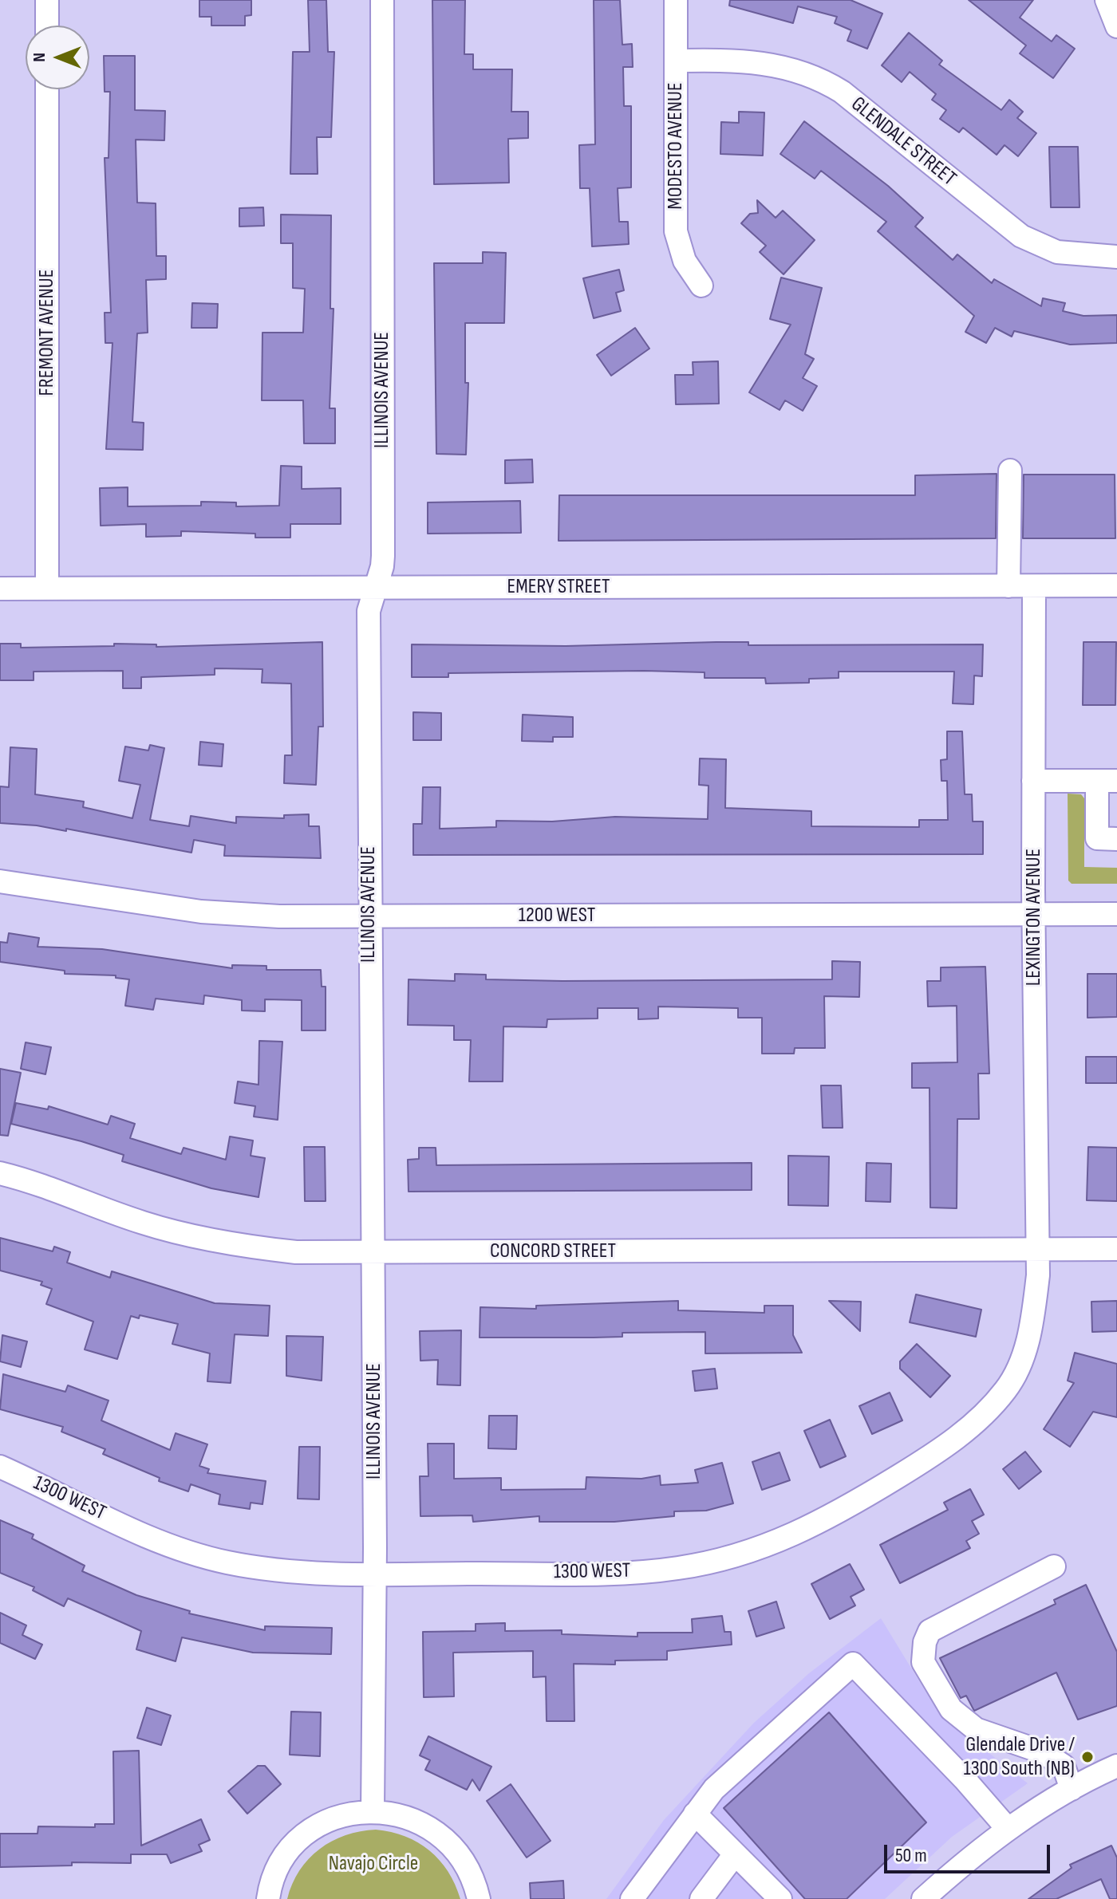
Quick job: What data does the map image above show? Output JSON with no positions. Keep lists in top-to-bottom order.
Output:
{
  "streets": {
    "street": [
      "GLENDALE STREET",
      "MODESTO AVENUE",
      "FREMONT AVENUE",
      "ILLINOIS AVENUE",
      "EMERY STREET",
      "1200 WEST",
      "LEXINGTON AVENUE",
      "CONCORD STREET",
      "1300 WEST"
    ]
  },
  "crossings": [
    ["GLENDALE STREET", "MODESTO AVENUE"],
    ["FREMONT AVENUE", "EMERY STREET"],
    ["ILLINOIS AVENUE", "EMERY STREET"],
    ["ILLINOIS AVENUE", "1200 WEST"],
    ["ILLINOIS AVENUE", "CONCORD STREET"],
    ["ILLINOIS AVENUE", "1300 WEST"],
    ["EMERY STREET", "LEXINGTON AVENUE"],
    ["1200 WEST", "LEXINGTON AVENUE"],
    ["LEXINGTON AVENUE", "CONCORD STREET"],
    ["LEXINGTON AVENUE", "1300 WEST"],
    ["CONCORD STREET", "1300 WEST"]
  ],
  "parks": ["Navajo Circle"],
  "places": ["Glendale Drive / 1300 South (NB)"],
  "scale_bar": "50 m",
  "north": "left"
}
